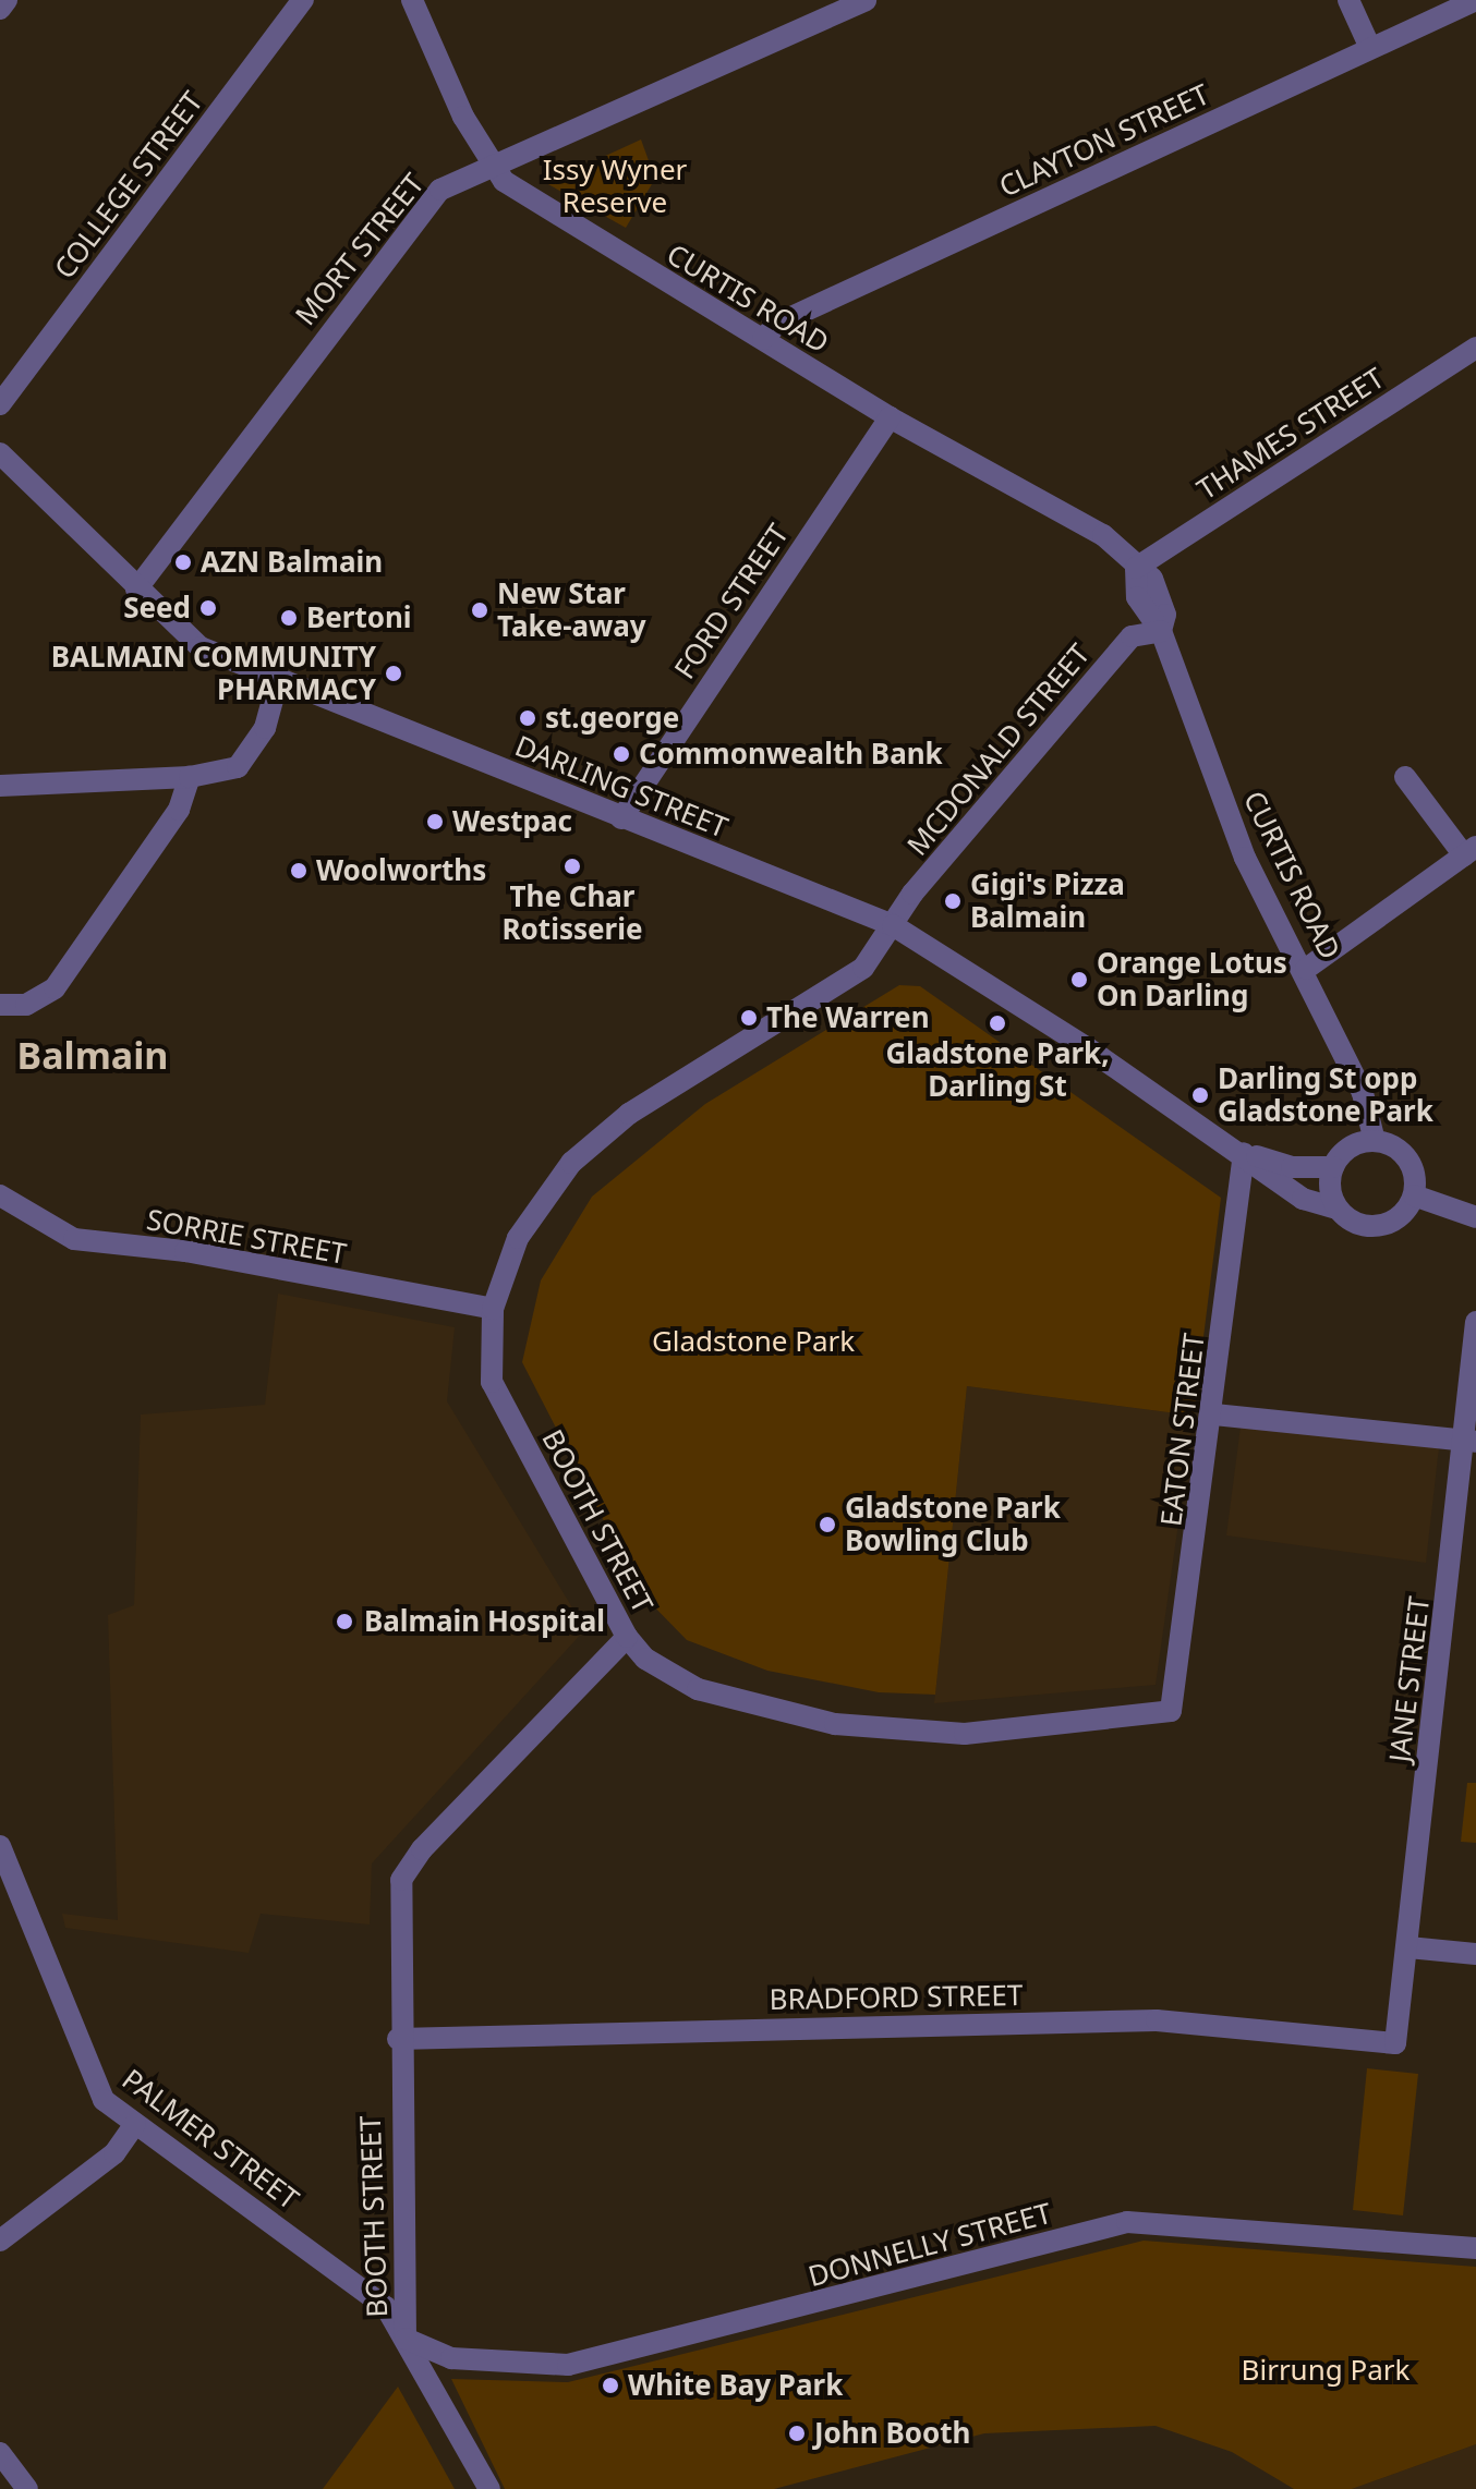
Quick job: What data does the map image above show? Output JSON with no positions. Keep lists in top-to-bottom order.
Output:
{
  "streets": {
    "street": [
      "CLAYTON STREET",
      "COLLEGE STREET",
      "MORT STREET",
      "CURTIS ROAD",
      "THAMES STREET",
      "FORD STREET",
      "MCDONALD STREET",
      "DARLING STREET",
      "SORRIE STREET",
      "EATON STREET",
      "BOOTH STREET",
      "JANE STREET",
      "BRADFORD STREET",
      "PALMER STREET",
      "DONNELLY STREET"
    ]
  },
  "crossings": [
    ["CLAYTON STREET", "CURTIS ROAD"],
    ["MORT STREET", "CURTIS ROAD"],
    ["MORT STREET", "DARLING STREET"],
    ["CURTIS ROAD", "THAMES STREET"],
    ["CURTIS ROAD", "FORD STREET"],
    ["CURTIS ROAD", "MCDONALD STREET"],
    ["CURTIS ROAD", "DARLING STREET"],
    ["FORD STREET", "DARLING STREET"],
    ["MCDONALD STREET", "DARLING STREET"],
    ["MCDONALD STREET", "BOOTH STREET"],
    ["DARLING STREET", "EATON STREET"],
    ["DARLING STREET", "BOOTH STREET"],
    ["SORRIE STREET", "BOOTH STREET"],
    ["EATON STREET", "BOOTH STREET"],
    ["BOOTH STREET", "BRADFORD STREET"],
    ["BOOTH STREET", "PALMER STREET"],
    ["BOOTH STREET", "DONNELLY STREET"],
    ["JANE STREET", "BRADFORD STREET"],
    ["PALMER STREET", "DONNELLY STREET"]
  ],
  "districts": ["Balmain"],
  "parks": ["Issy Wyner Reserve", "Gladstone Park", "Birrung Park"],
  "places": [
    "AZN Balmain",
    "Seed",
    "New Star Take-away",
    "Bertoni",
    "BALMAIN COMMUNITY PHARMACY",
    "st.george",
    "Commonwealth Bank",
    "Westpac",
    "The Char Rotisserie",
    "Woolworths",
    "Gigi's Pizza Balmain",
    "Orange Lotus On Darling",
    "The Warren",
    "Gladstone Park, Darling St",
    "Darling St opp Gladstone Park",
    "Gladstone Park Bowling Club",
    "Balmain Hospital",
    "White Bay Park",
    "John Booth"
  ]
}
